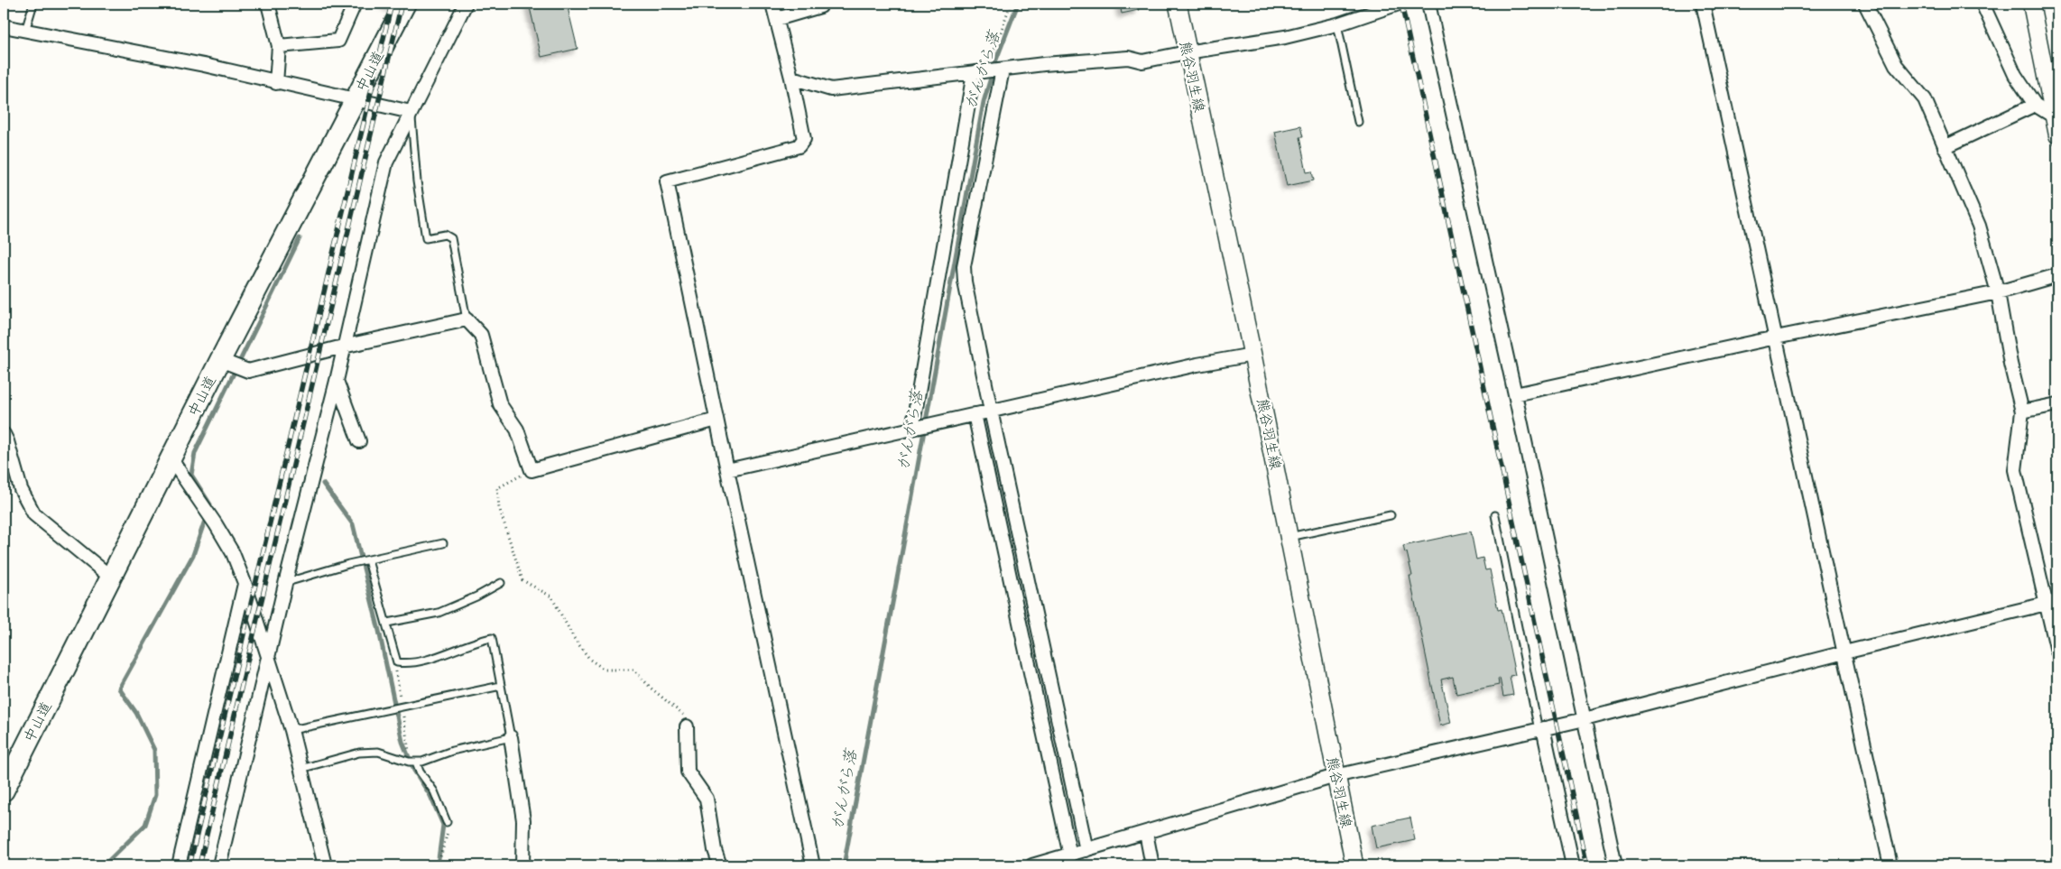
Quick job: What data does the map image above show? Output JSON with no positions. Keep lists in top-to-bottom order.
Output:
{
  "streets": {
    "highway": ["中山道"],
    "main road": ["熊谷羽生線"]
  },
  "water": ["がんがら落"]
}
